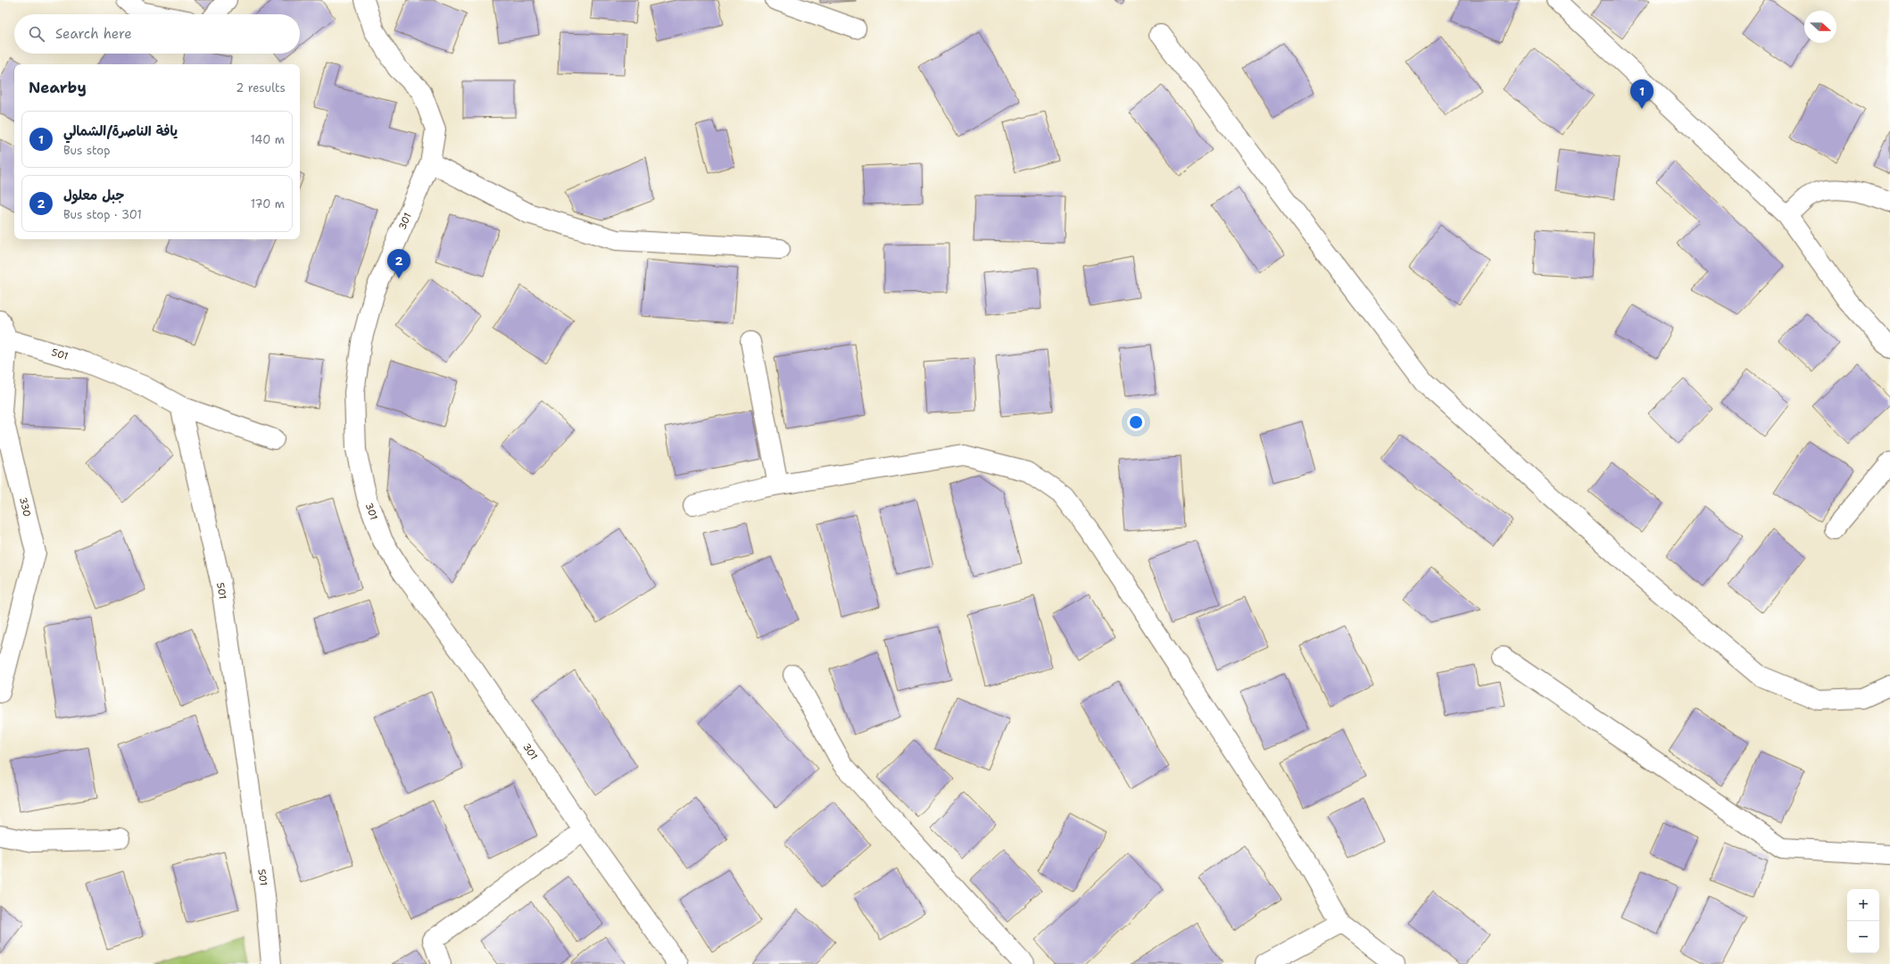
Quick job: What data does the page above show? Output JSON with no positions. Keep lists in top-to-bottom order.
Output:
{
  "streets": {
    "street": ["301", "501", "330"]
  },
  "crossings": [
    ["501", "330"]
  ],
  "north": "right",
  "page": {
    "search": "Search here",
    "heading": ["Nearby", "2 results"],
    "pins": ["1", "2"],
    "list": [
      {
        "mark": "1",
        "name": "يافة الناصرة/الشمالي",
        "note": "Bus stop",
        "value": "140 m"
      },
      {
        "mark": "2",
        "name": "جبل معلول",
        "note": "Bus stop · 301",
        "value": "170 m"
      }
    ],
    "map_buttons": ["+", "−"]
  }
}
